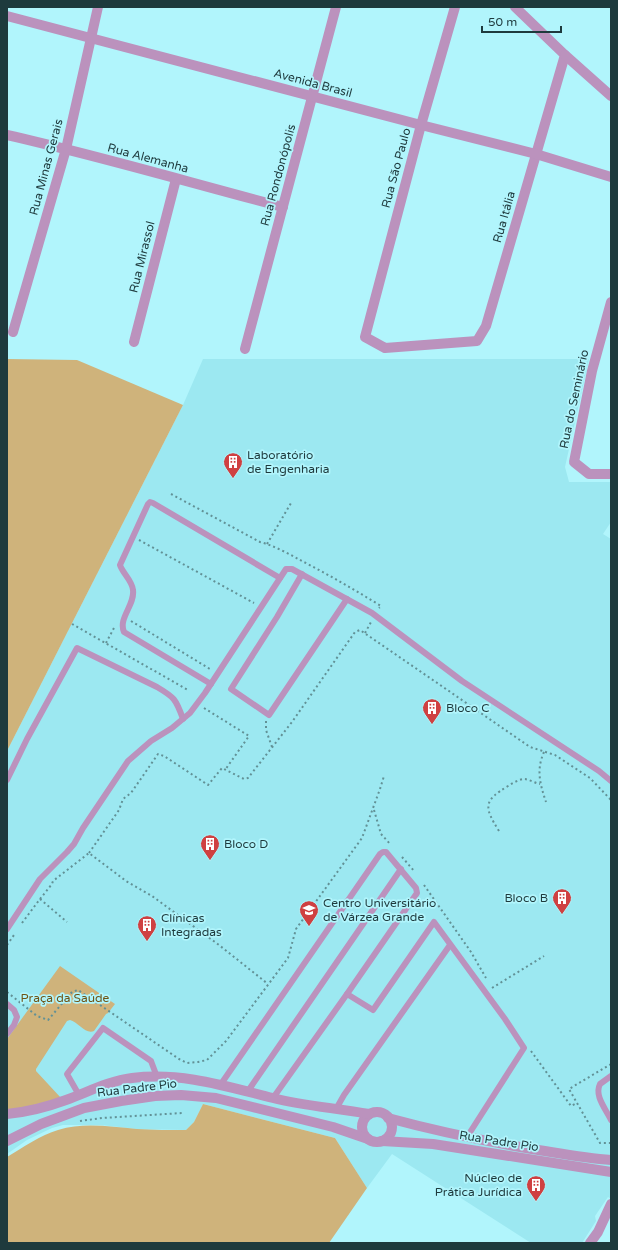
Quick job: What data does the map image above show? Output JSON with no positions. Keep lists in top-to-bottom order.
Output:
{
  "streets": {
    "street": [
      "Avenida Brasil",
      "Rua Alemanha",
      "Rua Minas Gerais",
      "Rua São Paulo",
      "Rua Rondonópolis",
      "Rua Itália",
      "Rua Mirassol",
      "Rua do Seminário",
      "Rua Padre Pio"
    ]
  },
  "crossings": [
    ["Avenida Brasil", "Rua Minas Gerais"],
    ["Avenida Brasil", "Rua São Paulo"],
    ["Avenida Brasil", "Rua Rondonópolis"],
    ["Avenida Brasil", "Rua Itália"],
    ["Rua Alemanha", "Rua Minas Gerais"],
    ["Rua Alemanha", "Rua Rondonópolis"],
    ["Rua Alemanha", "Rua Mirassol"],
    ["Rua São Paulo", "Rua Itália"]
  ],
  "parks": ["Praça da Saúde"],
  "places": {
    "building": [
      "Laboratório de Engenharia",
      "Bloco C",
      "Bloco D",
      "Bloco B",
      "Clínicas Integradas",
      "Núcleo de Prática Jurídica"
    ],
    "school or university": ["Centro Universitário de Várzea Grande"]
  },
  "scale_bar": "50 m"
}
